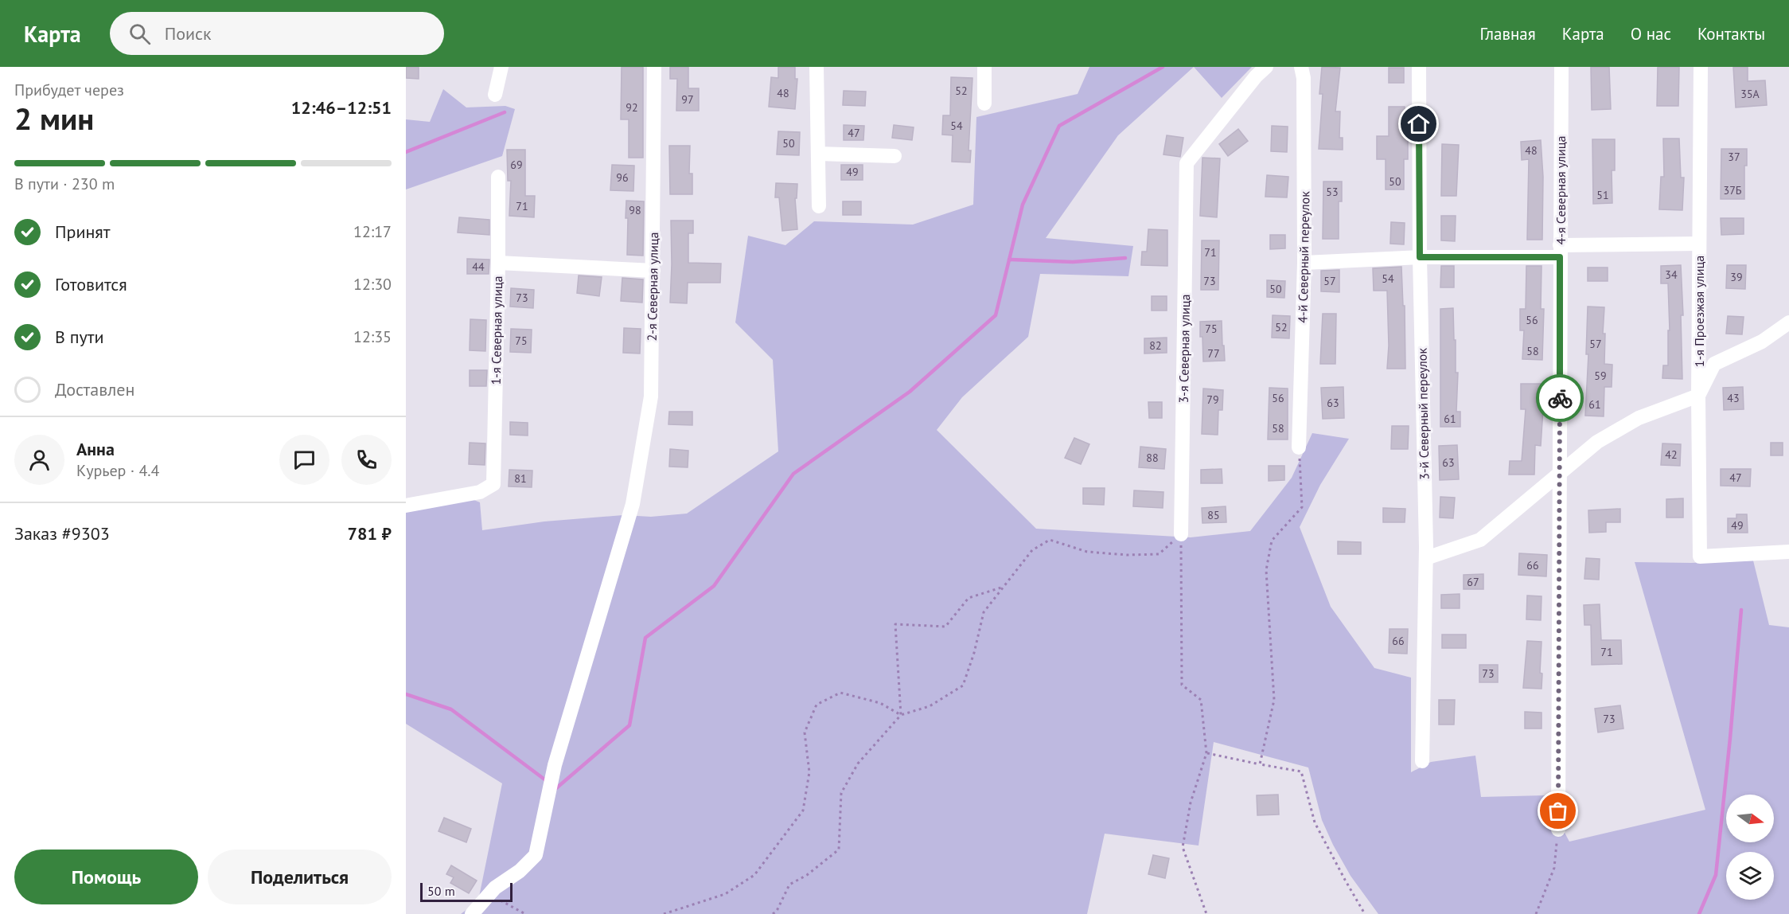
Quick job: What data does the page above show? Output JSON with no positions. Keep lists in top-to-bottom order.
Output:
{
  "streets": {
    "street": [
      "4-я Северная улица",
      "4-й Северный переулок",
      "2-я Северная улица",
      "1-я Проезжая улица",
      "1-я Северная улица",
      "3-я Северная улица",
      "3-й Северный переулок"
    ]
  },
  "house_numbers": [
    "52",
    "48",
    "35А",
    "97",
    "92",
    "54",
    "47",
    "50",
    "48",
    "37",
    "69",
    "49",
    "96",
    "50",
    "37Б",
    "53",
    "51",
    "71",
    "98",
    "71",
    "44",
    "34",
    "39",
    "54",
    "73",
    "57",
    "50",
    "73",
    "56",
    "52",
    "75",
    "75",
    "57",
    "82",
    "58",
    "77",
    "59",
    "56",
    "43",
    "79",
    "63",
    "61",
    "61",
    "58",
    "42",
    "88",
    "63",
    "47",
    "81",
    "85",
    "49",
    "66",
    "67",
    "66",
    "71",
    "73",
    "73"
  ],
  "scale_bar": "50 m",
  "north": "right",
  "page": {
    "header": "Карта",
    "search": "Поиск",
    "nav": [
      "Главная",
      "Карта",
      "О нас",
      "Контакты"
    ],
    "heading": ["2 мин", "Прибудет через", "12:46–12:51"],
    "panel": [
      "Анна",
      "Курьер · 4.4",
      "Заказ #9303",
      "781 ₽"
    ],
    "bar": "В пути · 230 m",
    "list": [
      ["Принят", "12:17"],
      ["Готовится", "12:30"],
      ["В пути", "12:35"],
      "Доставлен"
    ],
    "buttons": ["Помощь", "Поделиться"],
    "scale": "50 m"
  }
}
